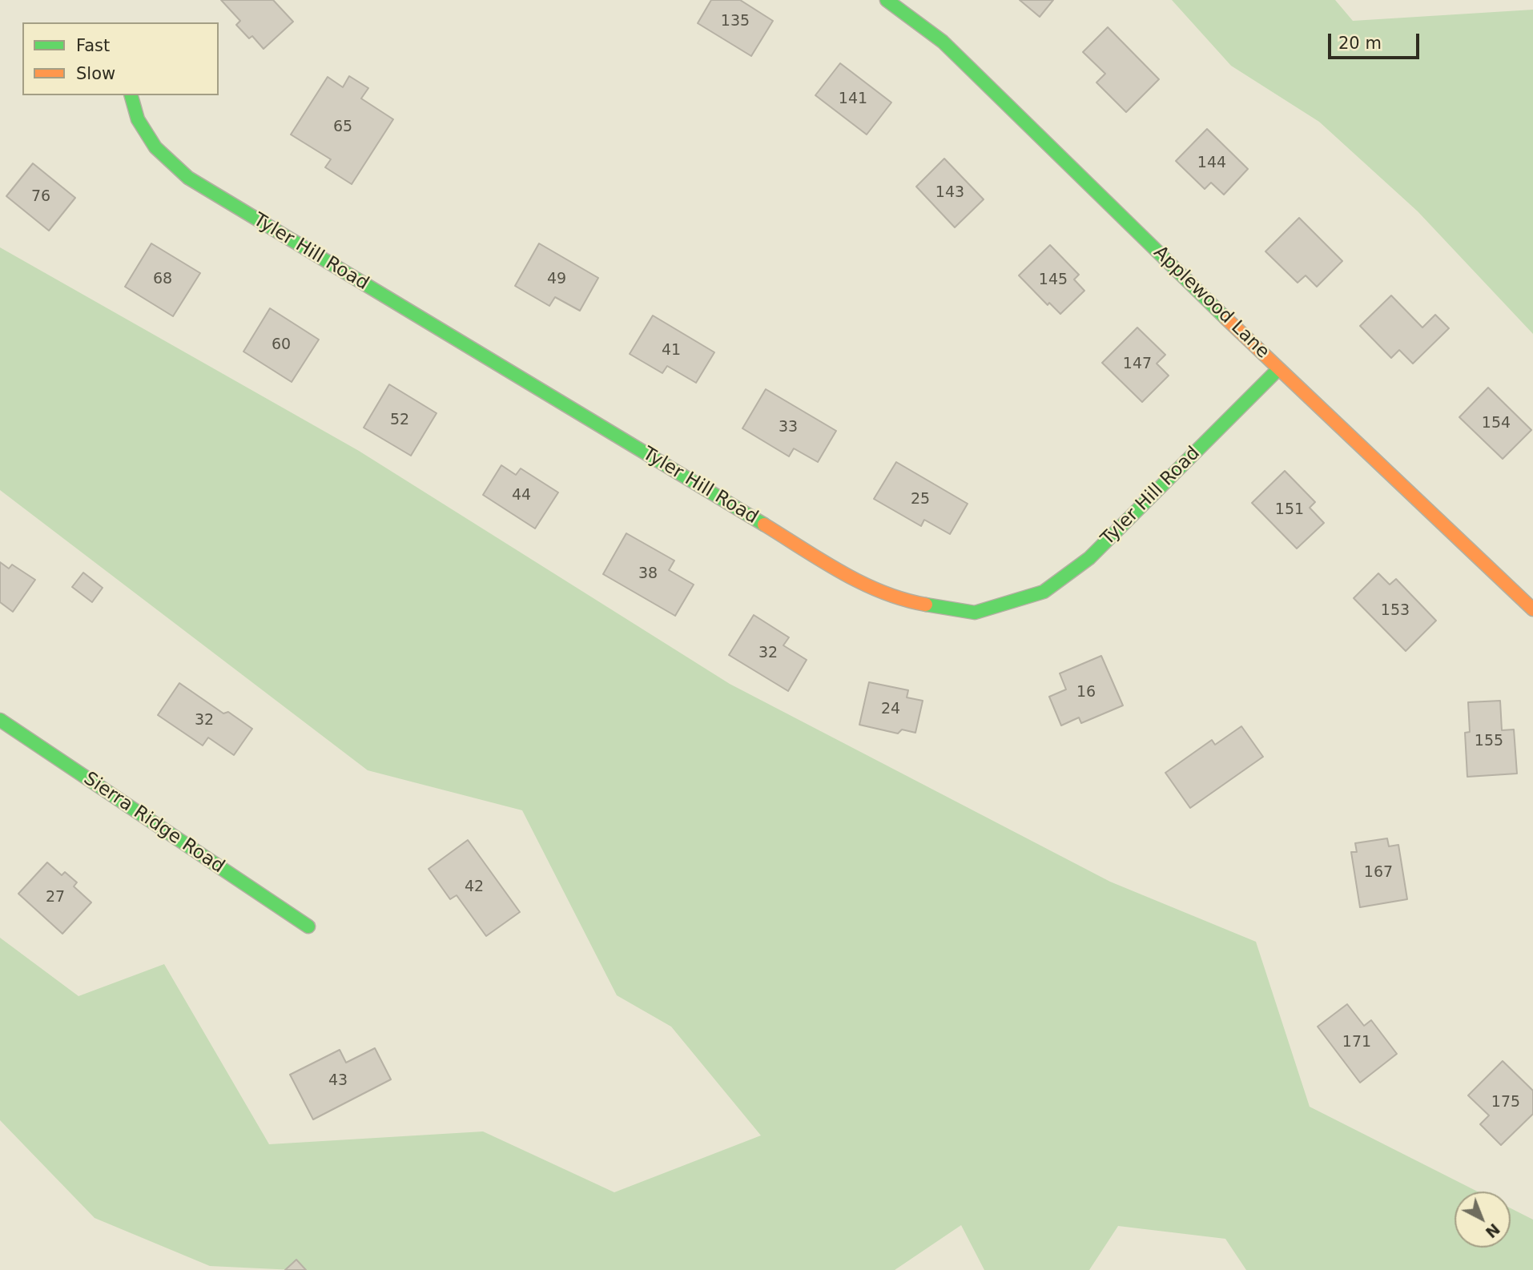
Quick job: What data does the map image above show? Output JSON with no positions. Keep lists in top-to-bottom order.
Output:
{
  "streets": {
    "street": ["Tyler Hill Road", "Applewood Lane", "Sierra Ridge Road"]
  },
  "crossings": [
    ["Tyler Hill Road", "Applewood Lane"]
  ],
  "house_numbers": [
    "135",
    "141",
    "65",
    "144",
    "143",
    "76",
    "68",
    "49",
    "145",
    "60",
    "41",
    "147",
    "52",
    "154",
    "33",
    "44",
    "25",
    "151",
    "38",
    "153",
    "32",
    "16",
    "24",
    "32",
    "155",
    "167",
    "42",
    "27",
    "171",
    "43",
    "175"
  ],
  "legend": ["Fast", "Slow"],
  "scale_bar": "20 m",
  "north": "bottom right"
}
